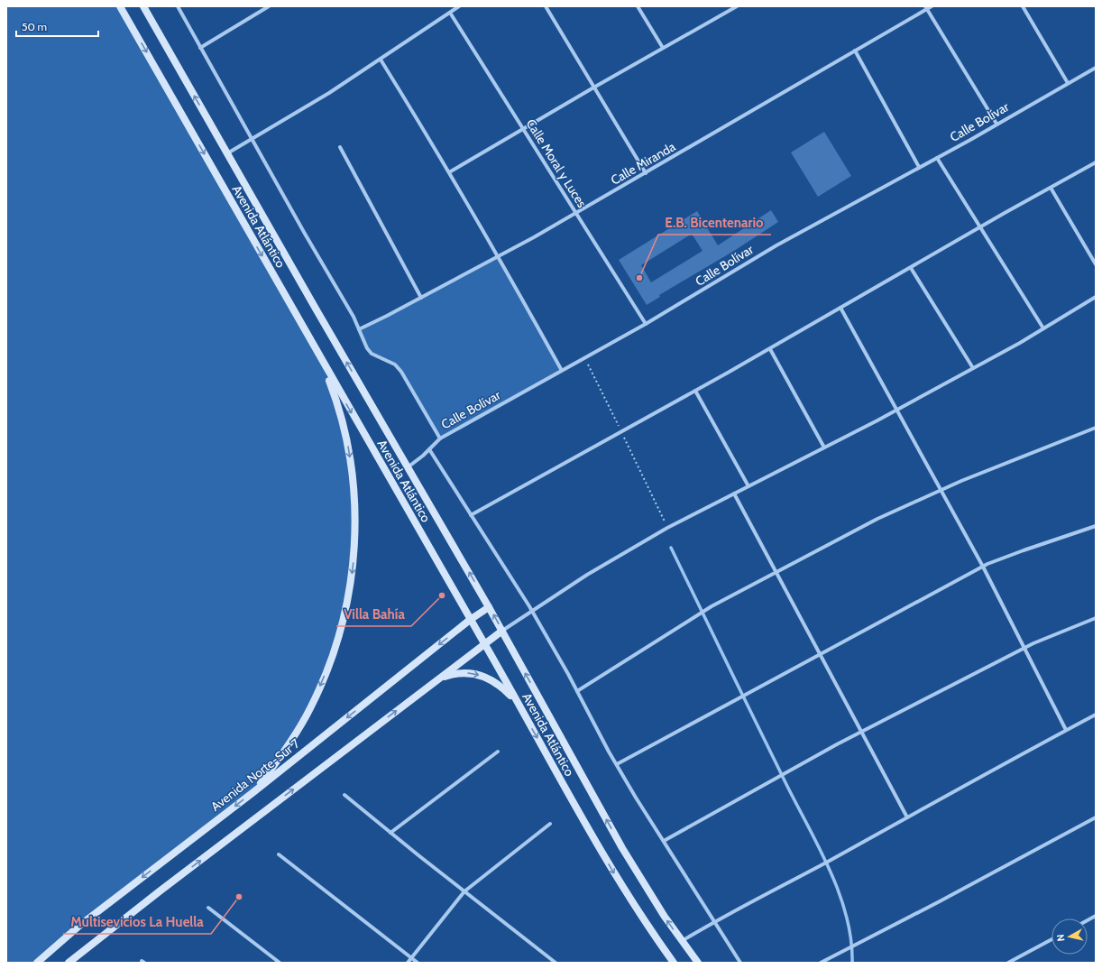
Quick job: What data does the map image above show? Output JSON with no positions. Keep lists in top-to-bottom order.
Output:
{
  "streets": {
    "main road": ["Avenida Atlántico", "Avenida Norte-Sur 7"],
    "street": ["Calle Bolívar", "Calle Moral y Luces", "Calle Miranda"]
  },
  "crossings": [
    ["Calle Bolívar", "Calle Moral y Luces"],
    ["Calle Bolívar", "Avenida Atlántico"],
    ["Calle Moral y Luces", "Calle Miranda"],
    ["Avenida Atlántico", "Avenida Norte-Sur 7"]
  ],
  "places": ["E.B. Bicentenario", "Villa Bahía", "Multisevicios La Huella"],
  "scale_bar": "50 m",
  "north": "left"
}
